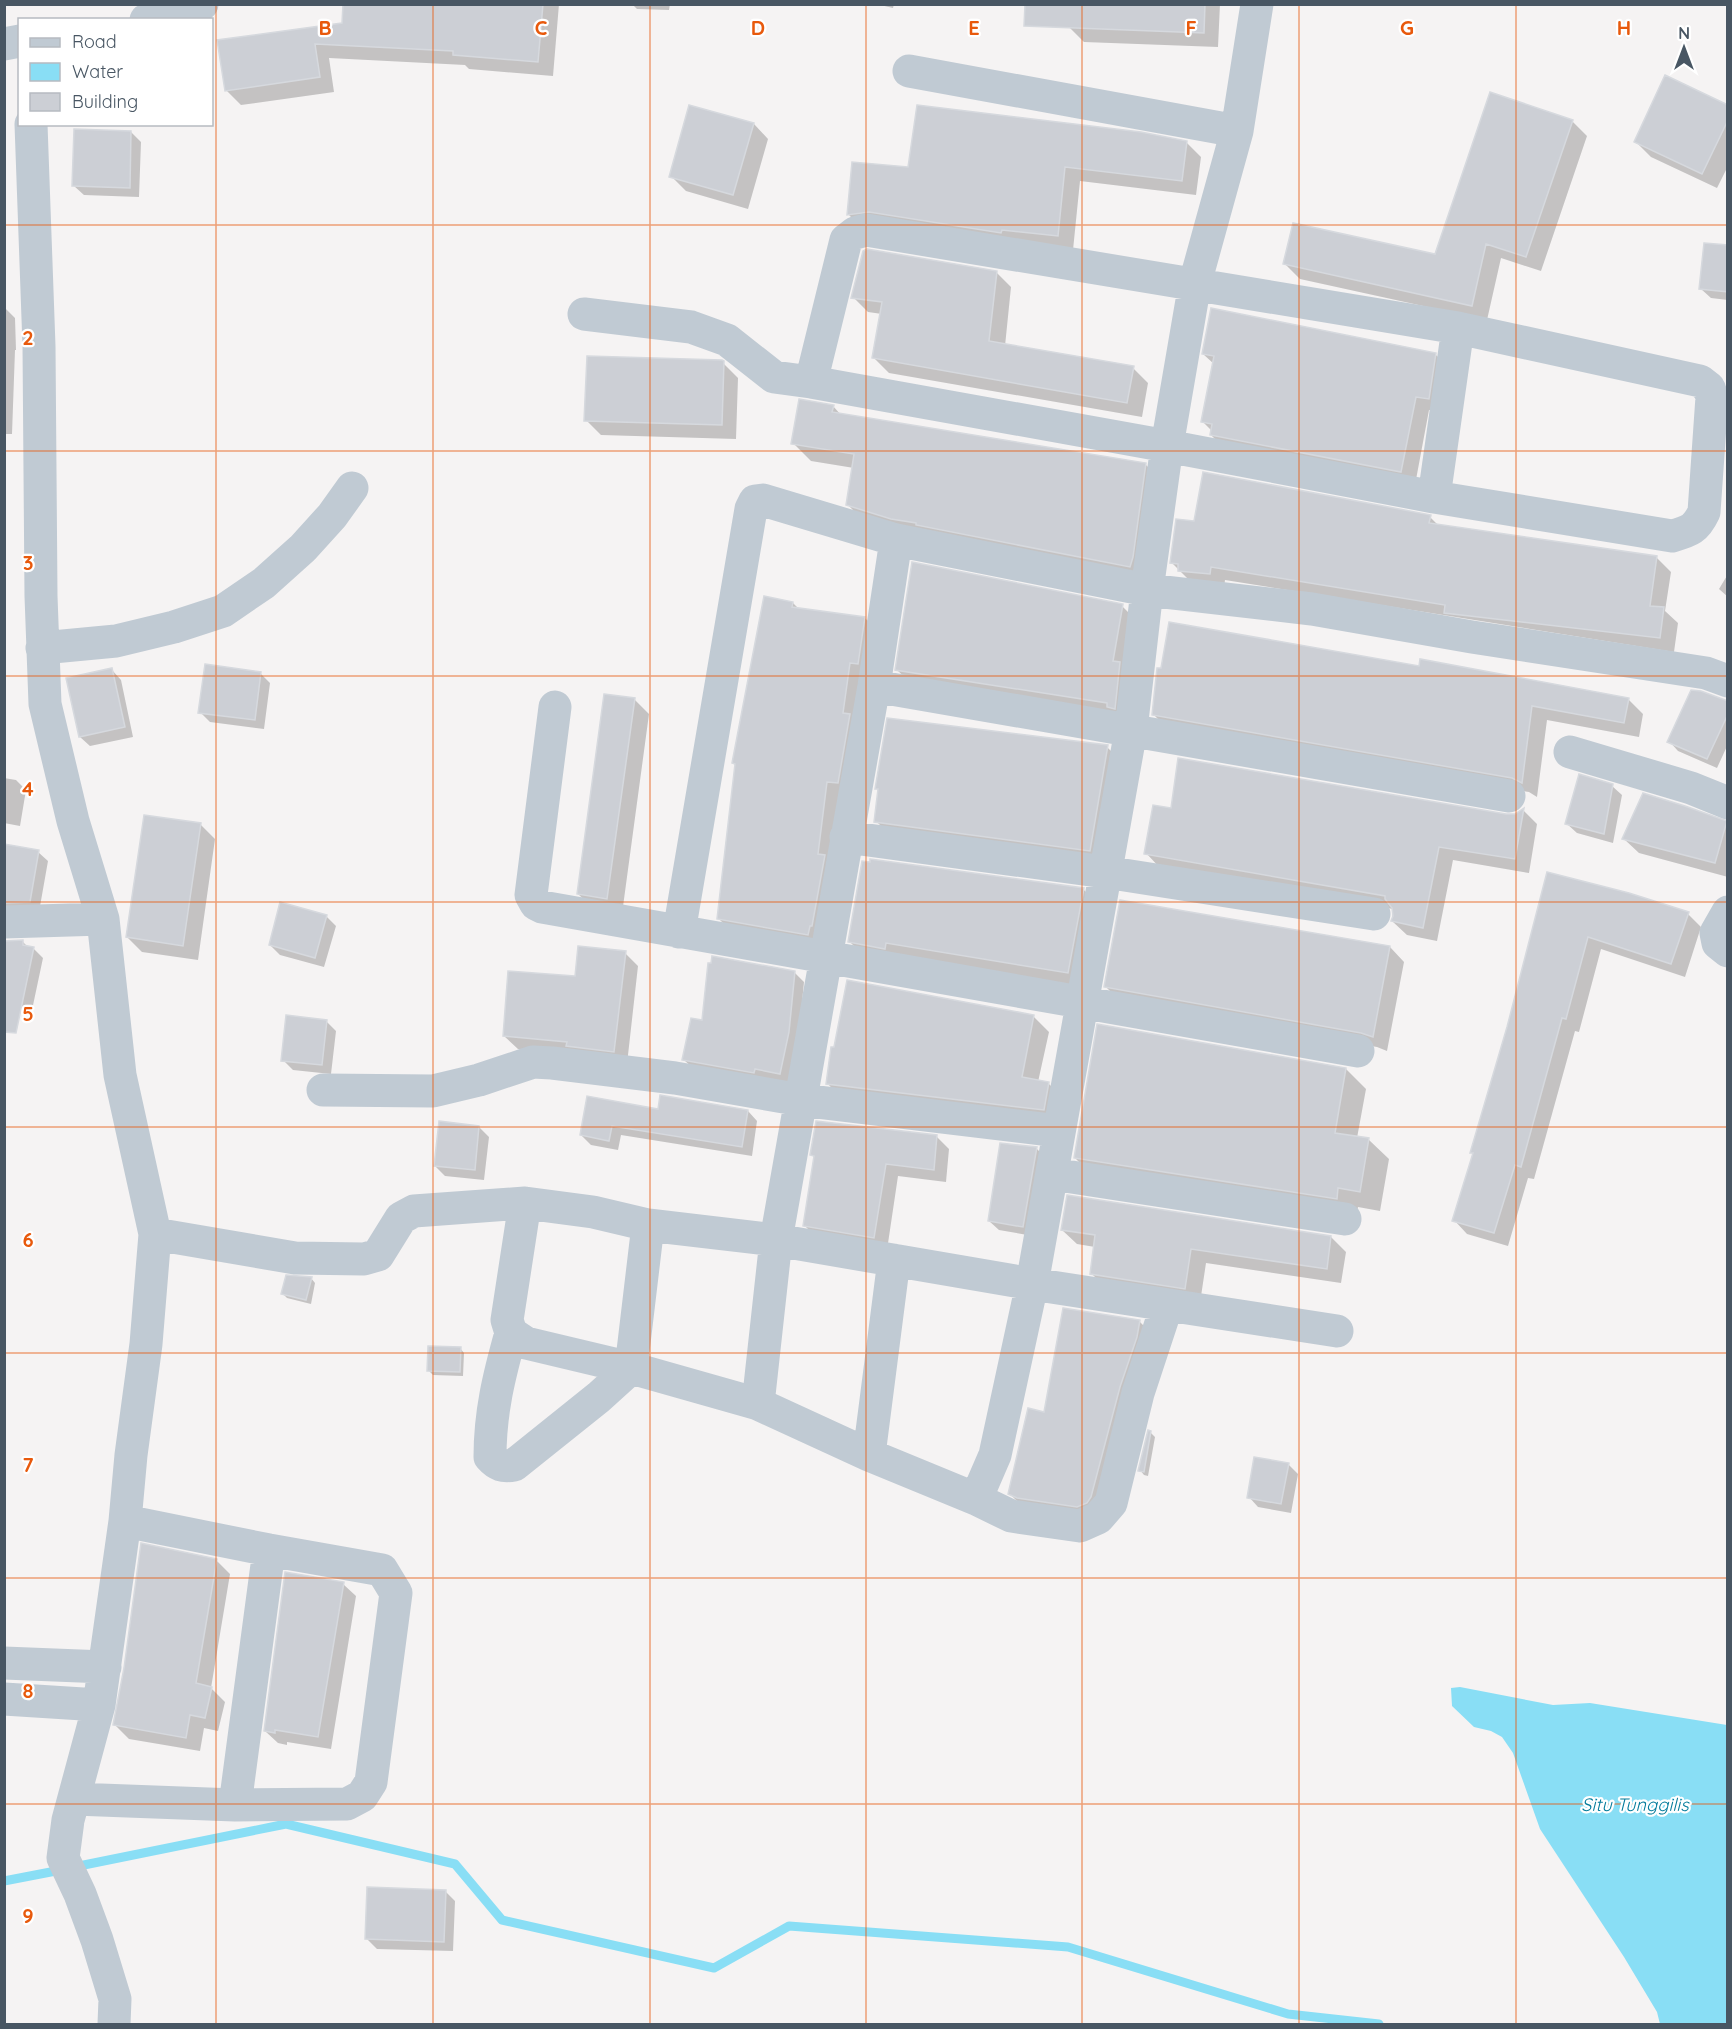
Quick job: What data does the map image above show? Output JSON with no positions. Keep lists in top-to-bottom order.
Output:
{
  "water": ["Situ Tunggilis"],
  "legend": ["Road", "Water", "Building"],
  "north": "top",
  "grid": {
    "columns": [
      "B",
      "C",
      "D",
      "E",
      "F",
      "G",
      "H"
    ],
    "rows": [
      "2",
      "3",
      "4",
      "5",
      "6",
      "7",
      "8",
      "9"
    ]
  }
}
